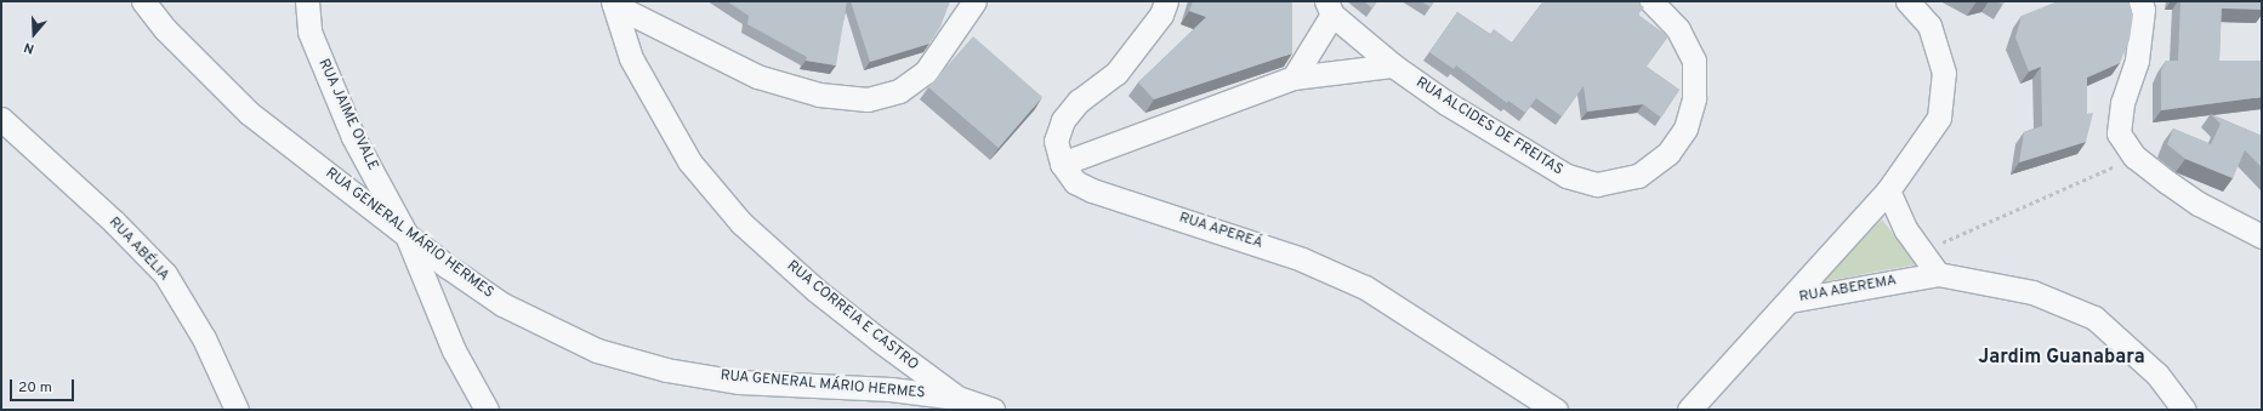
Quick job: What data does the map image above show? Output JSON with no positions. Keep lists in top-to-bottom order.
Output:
{
  "streets": {
    "street": [
      "RUA JAIME OVALE",
      "RUA ALCIDES DE FREITAS",
      "RUA APEREÁ",
      "RUA GENERAL MÁRIO HERMES",
      "RUA ABÉLIA",
      "RUA ABEREMA",
      "RUA CORREIA E CASTRO"
    ]
  },
  "crossings": [
    ["RUA JAIME OVALE", "RUA GENERAL MÁRIO HERMES"],
    ["RUA GENERAL MÁRIO HERMES", "RUA CORREIA E CASTRO"]
  ],
  "districts": ["Jardim Guanabara"],
  "scale_bar": "20 m",
  "north": "bottom"
}
